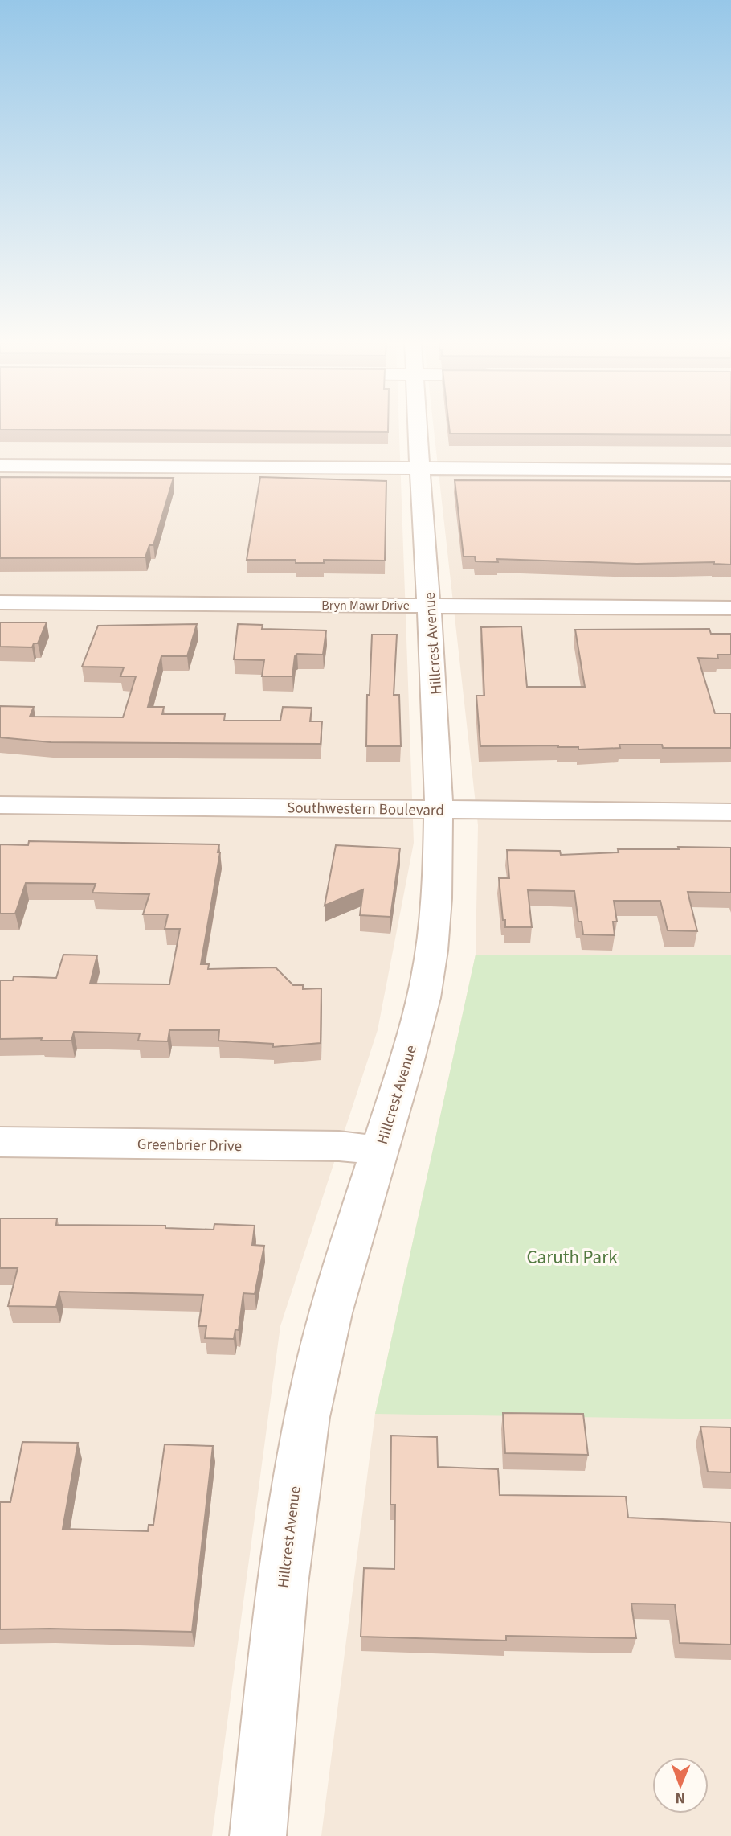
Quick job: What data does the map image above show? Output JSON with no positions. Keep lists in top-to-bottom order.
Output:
{
  "streets": {
    "street": [
      "Bryn Mawr Drive",
      "Hillcrest Avenue",
      "Southwestern Boulevard",
      "Greenbrier Drive"
    ]
  },
  "crossings": [
    ["Bryn Mawr Drive", "Hillcrest Avenue"],
    ["Hillcrest Avenue", "Southwestern Boulevard"],
    ["Hillcrest Avenue", "Greenbrier Drive"]
  ],
  "parks": ["Caruth Park"],
  "north": "bottom"
}
